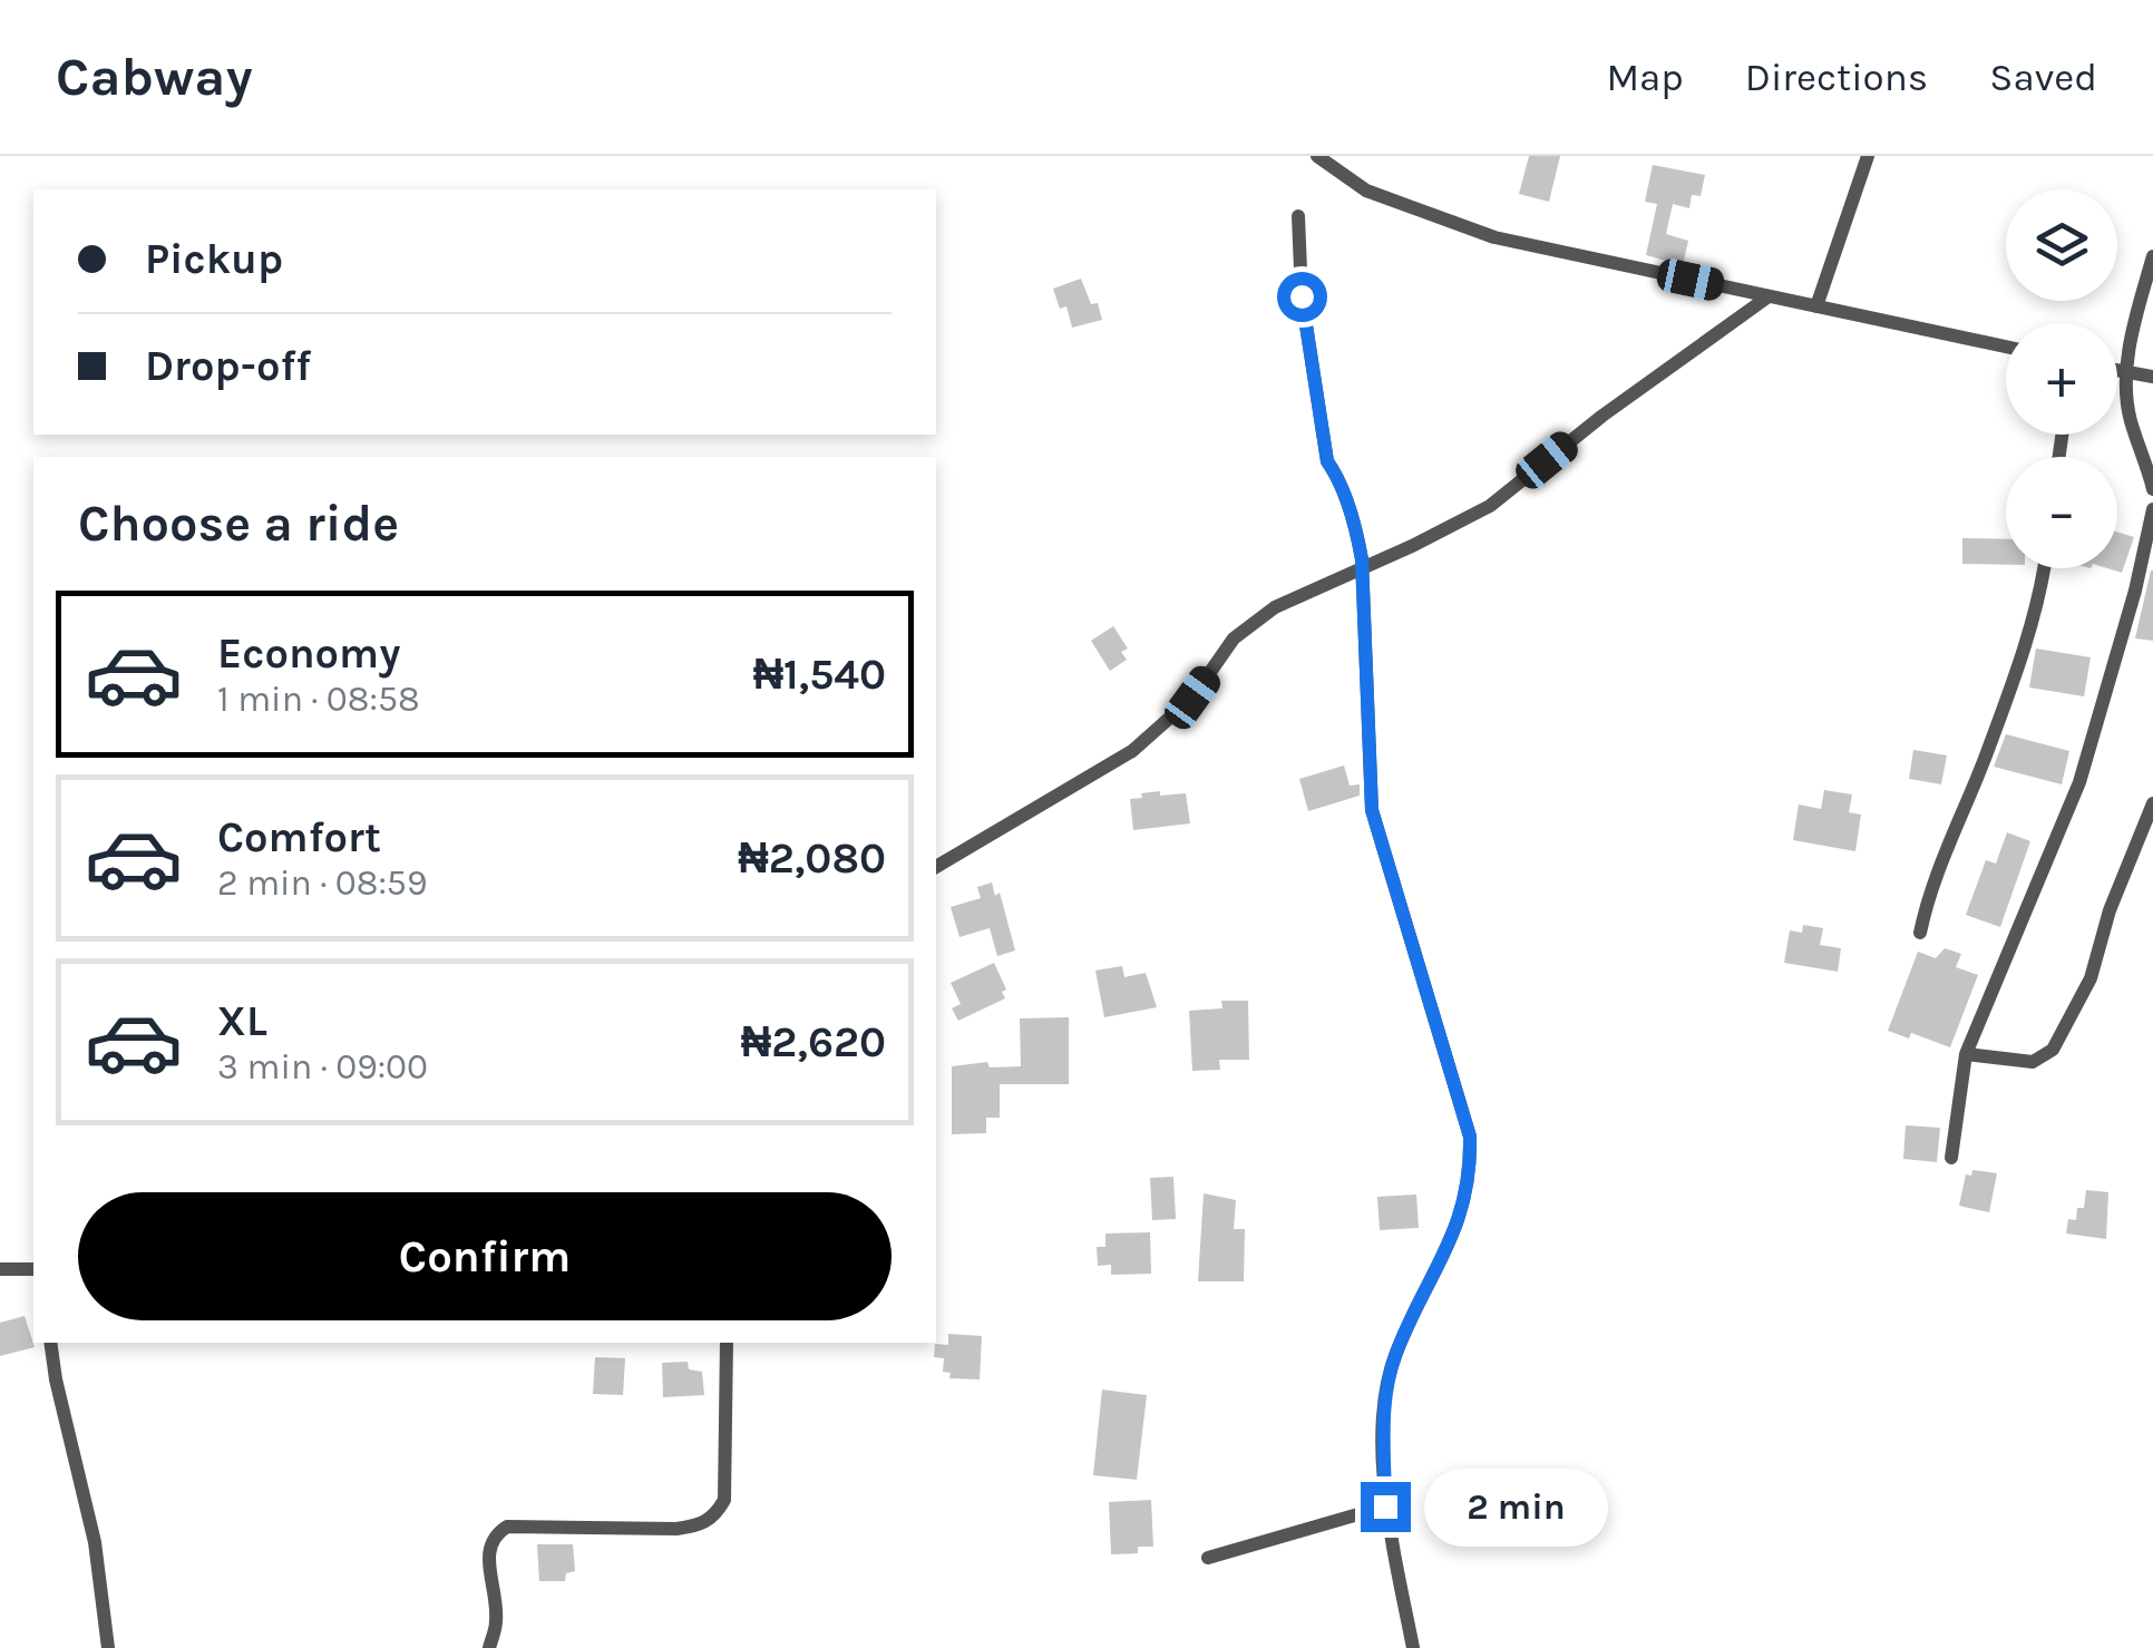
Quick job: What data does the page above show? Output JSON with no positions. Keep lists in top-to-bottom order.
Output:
{
  "page": {
    "header": "Cabway",
    "nav": ["Map", "Directions", "Saved"],
    "map_buttons": ["+", "−"],
    "banner": ["Pickup", "Drop-off"],
    "heading": "Choose a ride",
    "list": [
      {
        "name": "Economy",
        "note": "1 min · 08:58",
        "value": "₦1,540"
      },
      {
        "name": "Comfort",
        "note": "2 min · 08:59",
        "value": "₦2,080"
      },
      {
        "name": "XL",
        "note": "3 min · 09:00",
        "value": "₦2,620"
      }
    ],
    "buttons": "Confirm",
    "bubble": "2 min"
  }
}
